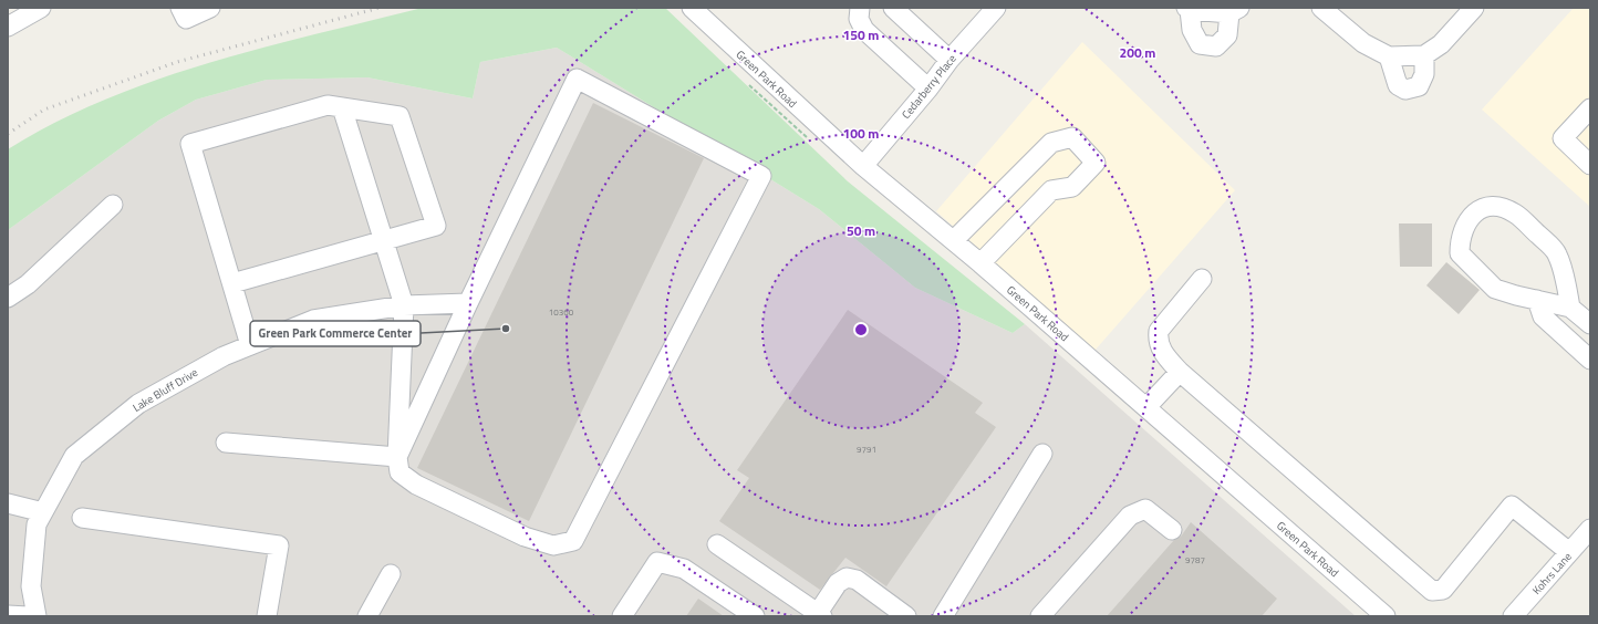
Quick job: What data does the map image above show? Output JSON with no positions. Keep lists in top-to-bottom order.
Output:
{
  "streets": {
    "street": [
      "Green Park Road",
      "Cedarberry Place",
      "Lake Bluff Drive",
      "Kohrs Lane"
    ]
  },
  "crossings": [
    ["Green Park Road", "Cedarberry Place"]
  ],
  "places": ["Green Park Commerce Center"],
  "house_numbers": ["10360", "9791", "9787"],
  "rings": [
    "150 m",
    "200 m",
    "100 m",
    "50 m"
  ]
}
